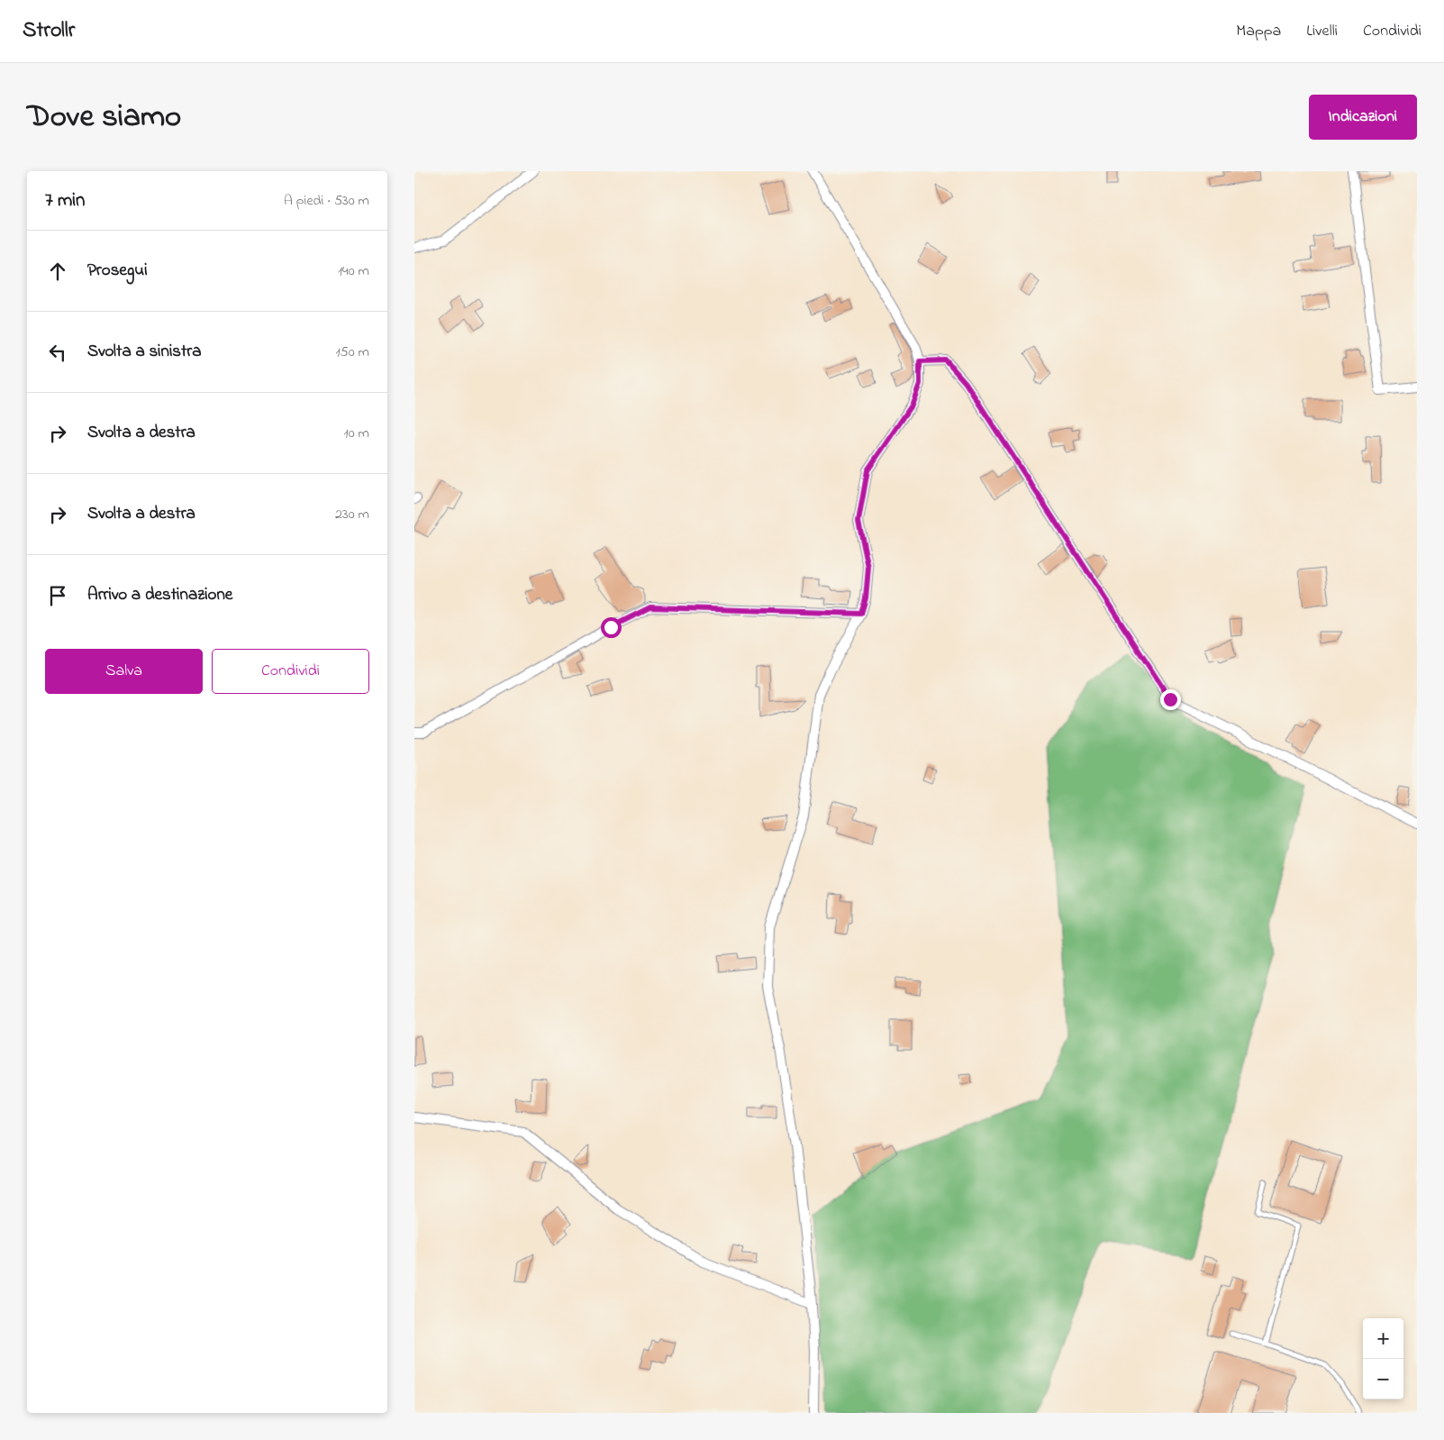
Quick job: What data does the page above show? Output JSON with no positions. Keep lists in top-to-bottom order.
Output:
{
  "page": {
    "header": "Strollr",
    "nav": ["Mappa", "Livelli", "Condividi"],
    "title": "Dove siamo",
    "buttons": [
      "Indicazioni",
      ["Salva", "Condividi"]
    ],
    "heading": ["7 min", "A piedi · 530 m"],
    "list": [
      ["Prosegui", "140 m"],
      ["Svolta a sinistra", "150 m"],
      ["Svolta a destra", "10 m"],
      ["Svolta a destra", "230 m"],
      "Arrivo a destinazione"
    ],
    "map_buttons": ["+", "−"]
  }
}
